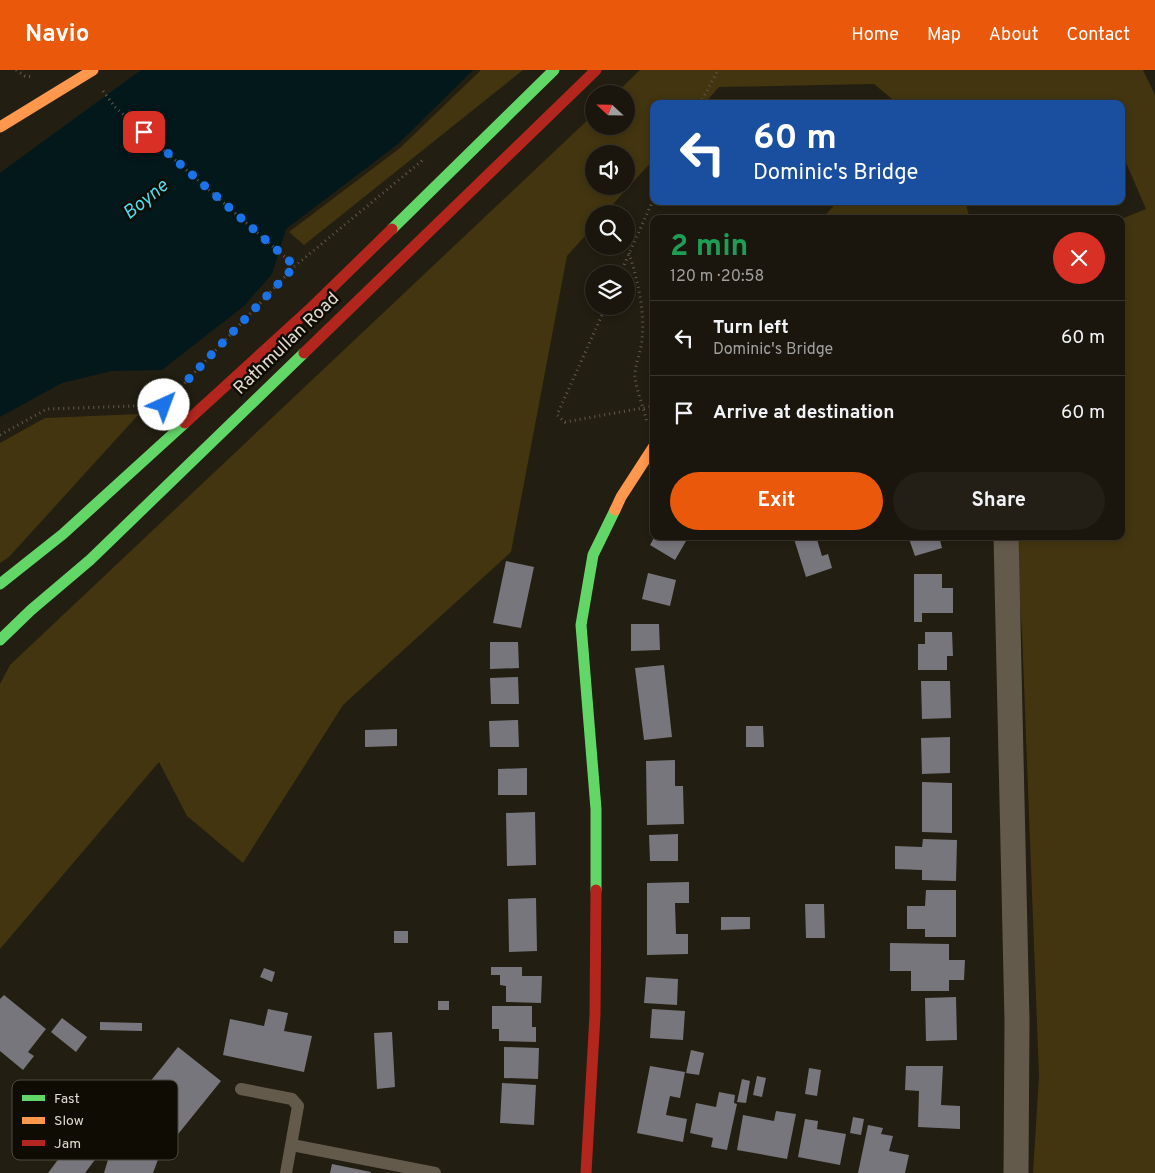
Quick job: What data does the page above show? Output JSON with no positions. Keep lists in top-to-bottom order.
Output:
{
  "streets": {
    "main road": ["Rathmullan Road"]
  },
  "water": ["Boyne"],
  "legend": ["Fast", "Slow", "Jam"],
  "north": "left",
  "page": {
    "header": "Navio",
    "nav": [
      "Home",
      "Map",
      "About",
      "Contact"
    ],
    "turn": ["60 m", "Dominic's Bridge"],
    "heading": ["2 min", "120 m · 20:58"],
    "list": [
      {
        "name": "Turn left",
        "note": "Dominic's Bridge",
        "value": "60 m"
      },
      {
        "name": "Arrive at destination",
        "value": "60 m"
      }
    ],
    "buttons": ["Exit", "Share"]
  }
}
